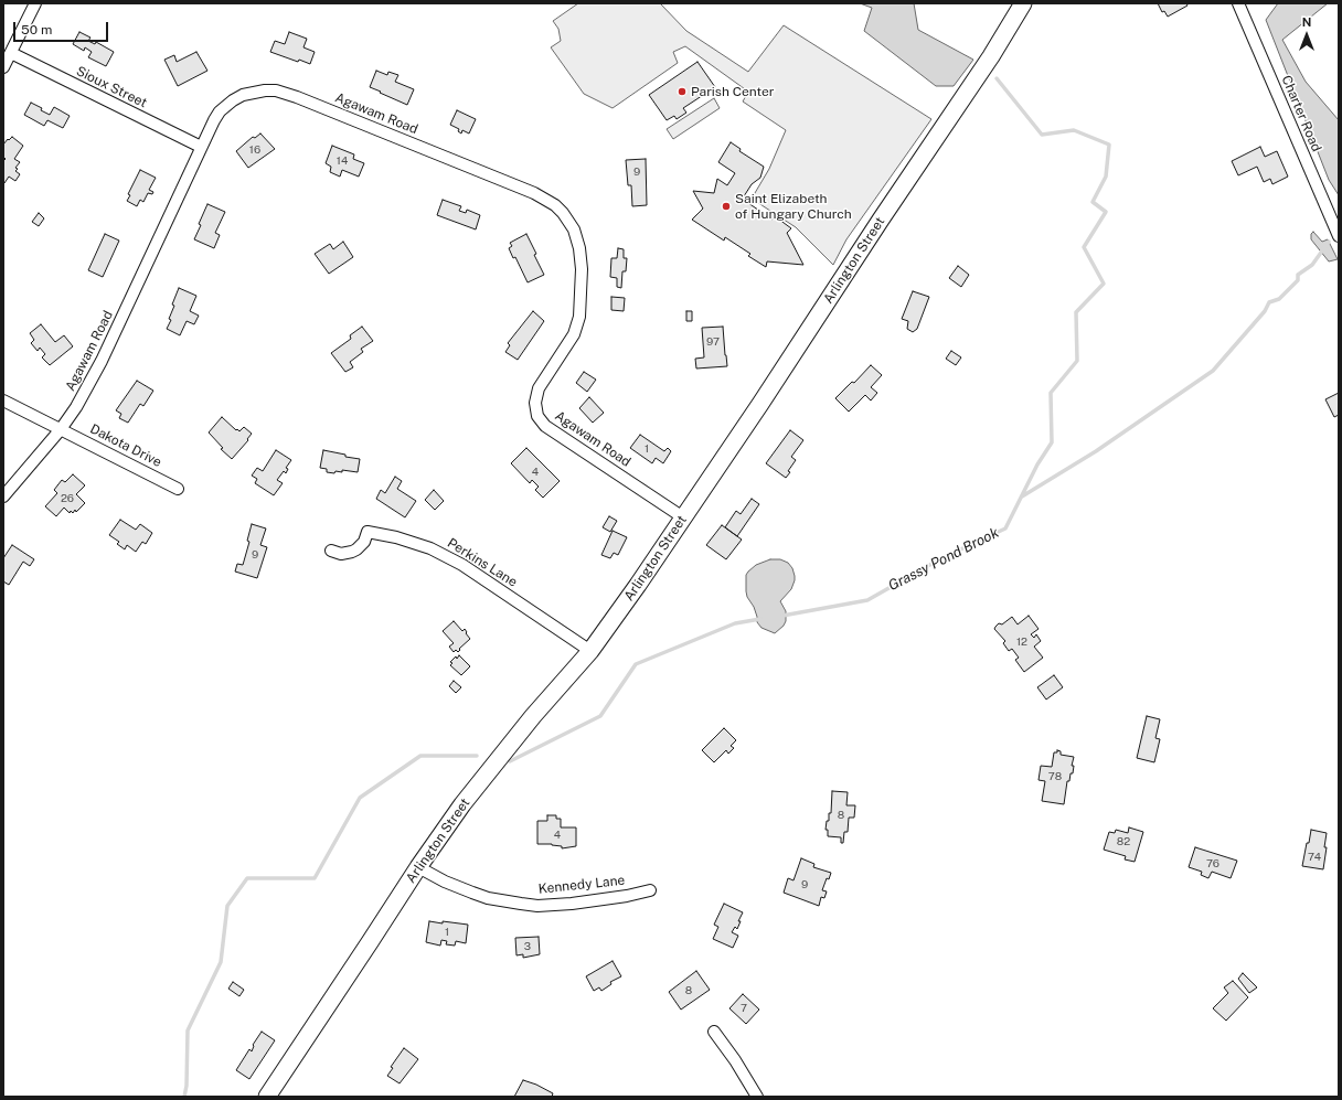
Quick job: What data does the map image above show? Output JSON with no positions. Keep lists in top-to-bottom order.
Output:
{
  "streets": {
    "street": [
      "Sioux Street",
      "Agawam Road",
      "Charter Road",
      "Arlington Street",
      "Dakota Drive",
      "Perkins Lane",
      "Kennedy Lane"
    ]
  },
  "crossings": [
    ["Sioux Street", "Agawam Road"],
    ["Agawam Road", "Arlington Street"],
    ["Agawam Road", "Dakota Drive"],
    ["Arlington Street", "Perkins Lane"],
    ["Arlington Street", "Kennedy Lane"]
  ],
  "water": ["Grassy Pond Brook"],
  "places": ["Parish Center", "Saint Elizabeth of Hungary Church"],
  "house_numbers": [
    "16",
    "14",
    "9",
    "97",
    "1",
    "4",
    "26",
    "9",
    "12",
    "78",
    "8",
    "4",
    "82",
    "74",
    "76",
    "9",
    "1",
    "3",
    "8",
    "7"
  ],
  "scale_bar": "50 m",
  "north": "top"
}
